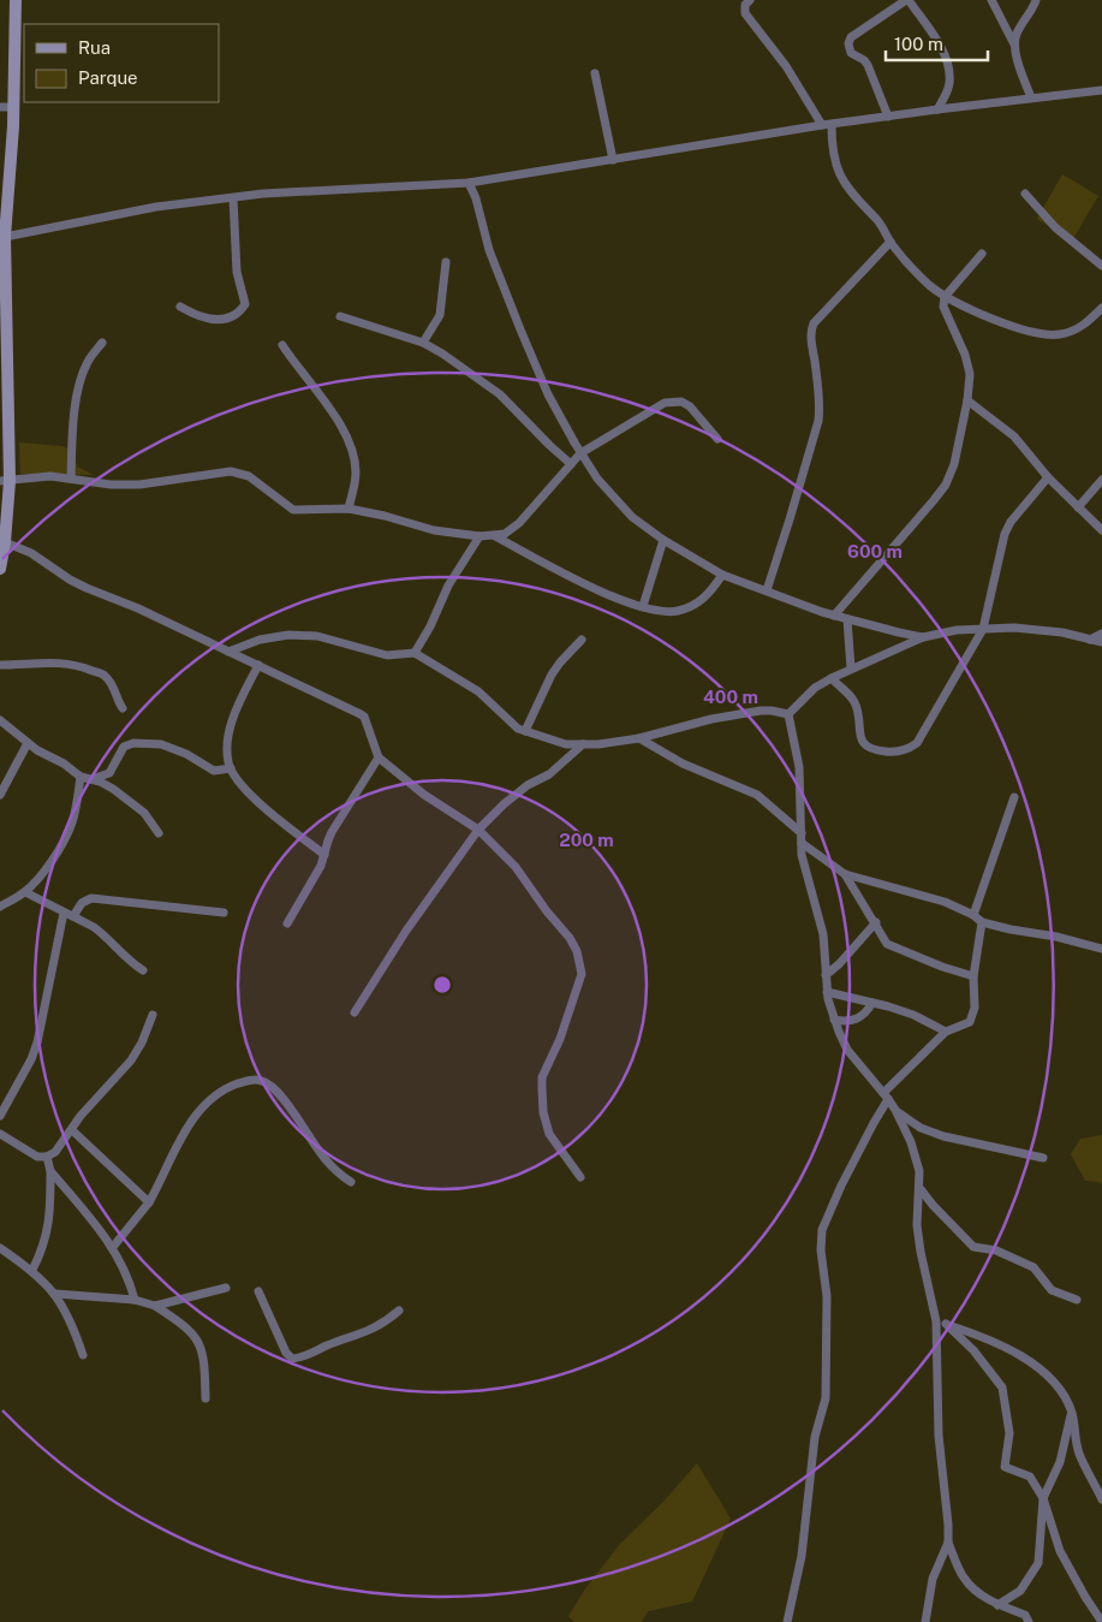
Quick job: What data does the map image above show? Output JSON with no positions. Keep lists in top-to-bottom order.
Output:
{
  "legend": ["Rua", "Parque"],
  "scale_bar": "100 m",
  "rings": ["600 m", "400 m", "200 m"]
}
